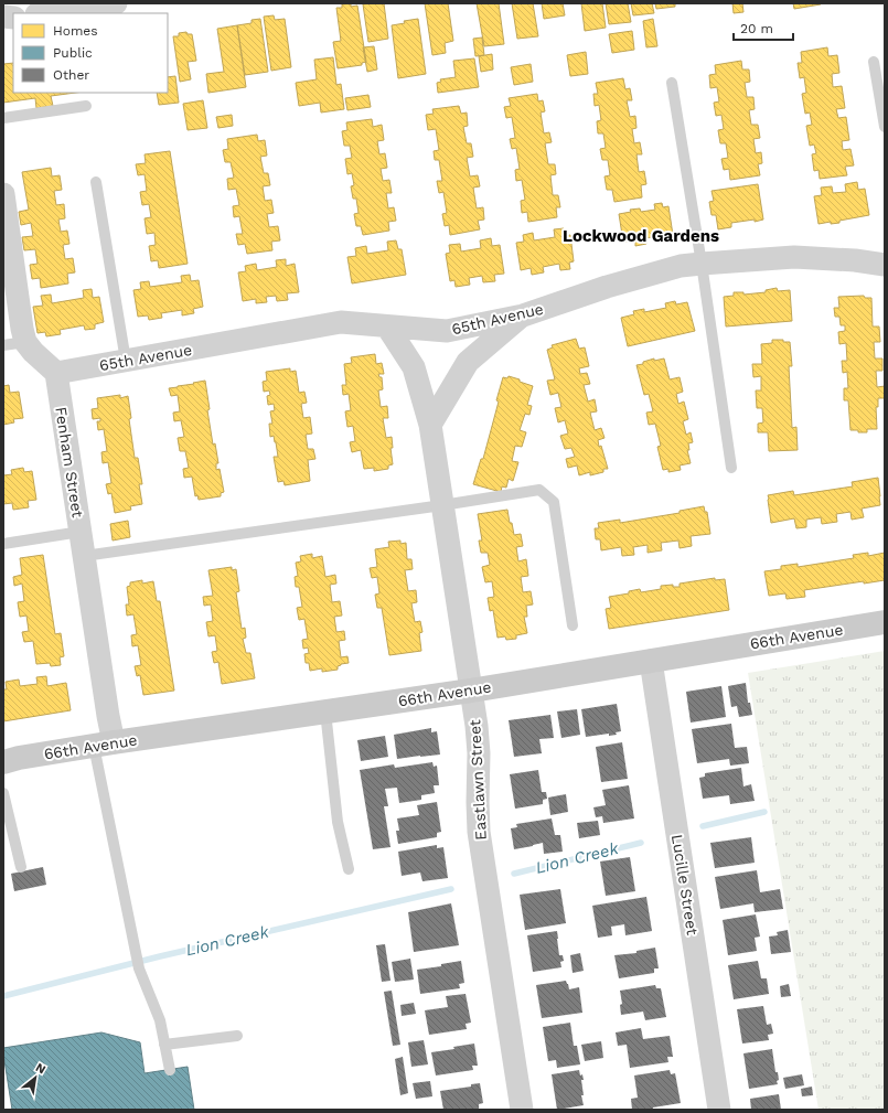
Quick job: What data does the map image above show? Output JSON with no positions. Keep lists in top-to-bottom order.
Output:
{
  "streets": {
    "street": [
      "65th Avenue",
      "Fenham Street",
      "66th Avenue",
      "Eastlawn Street",
      "Lucille Street"
    ]
  },
  "crossings": [
    ["65th Avenue", "Fenham Street"],
    ["65th Avenue", "Eastlawn Street"],
    ["Fenham Street", "66th Avenue"],
    ["66th Avenue", "Eastlawn Street"],
    ["66th Avenue", "Lucille Street"]
  ],
  "districts": ["Lockwood Gardens"],
  "water": ["Lion Creek"],
  "legend": ["Homes", "Public", "Other"],
  "scale_bar": "20 m",
  "north": "top right"
}
